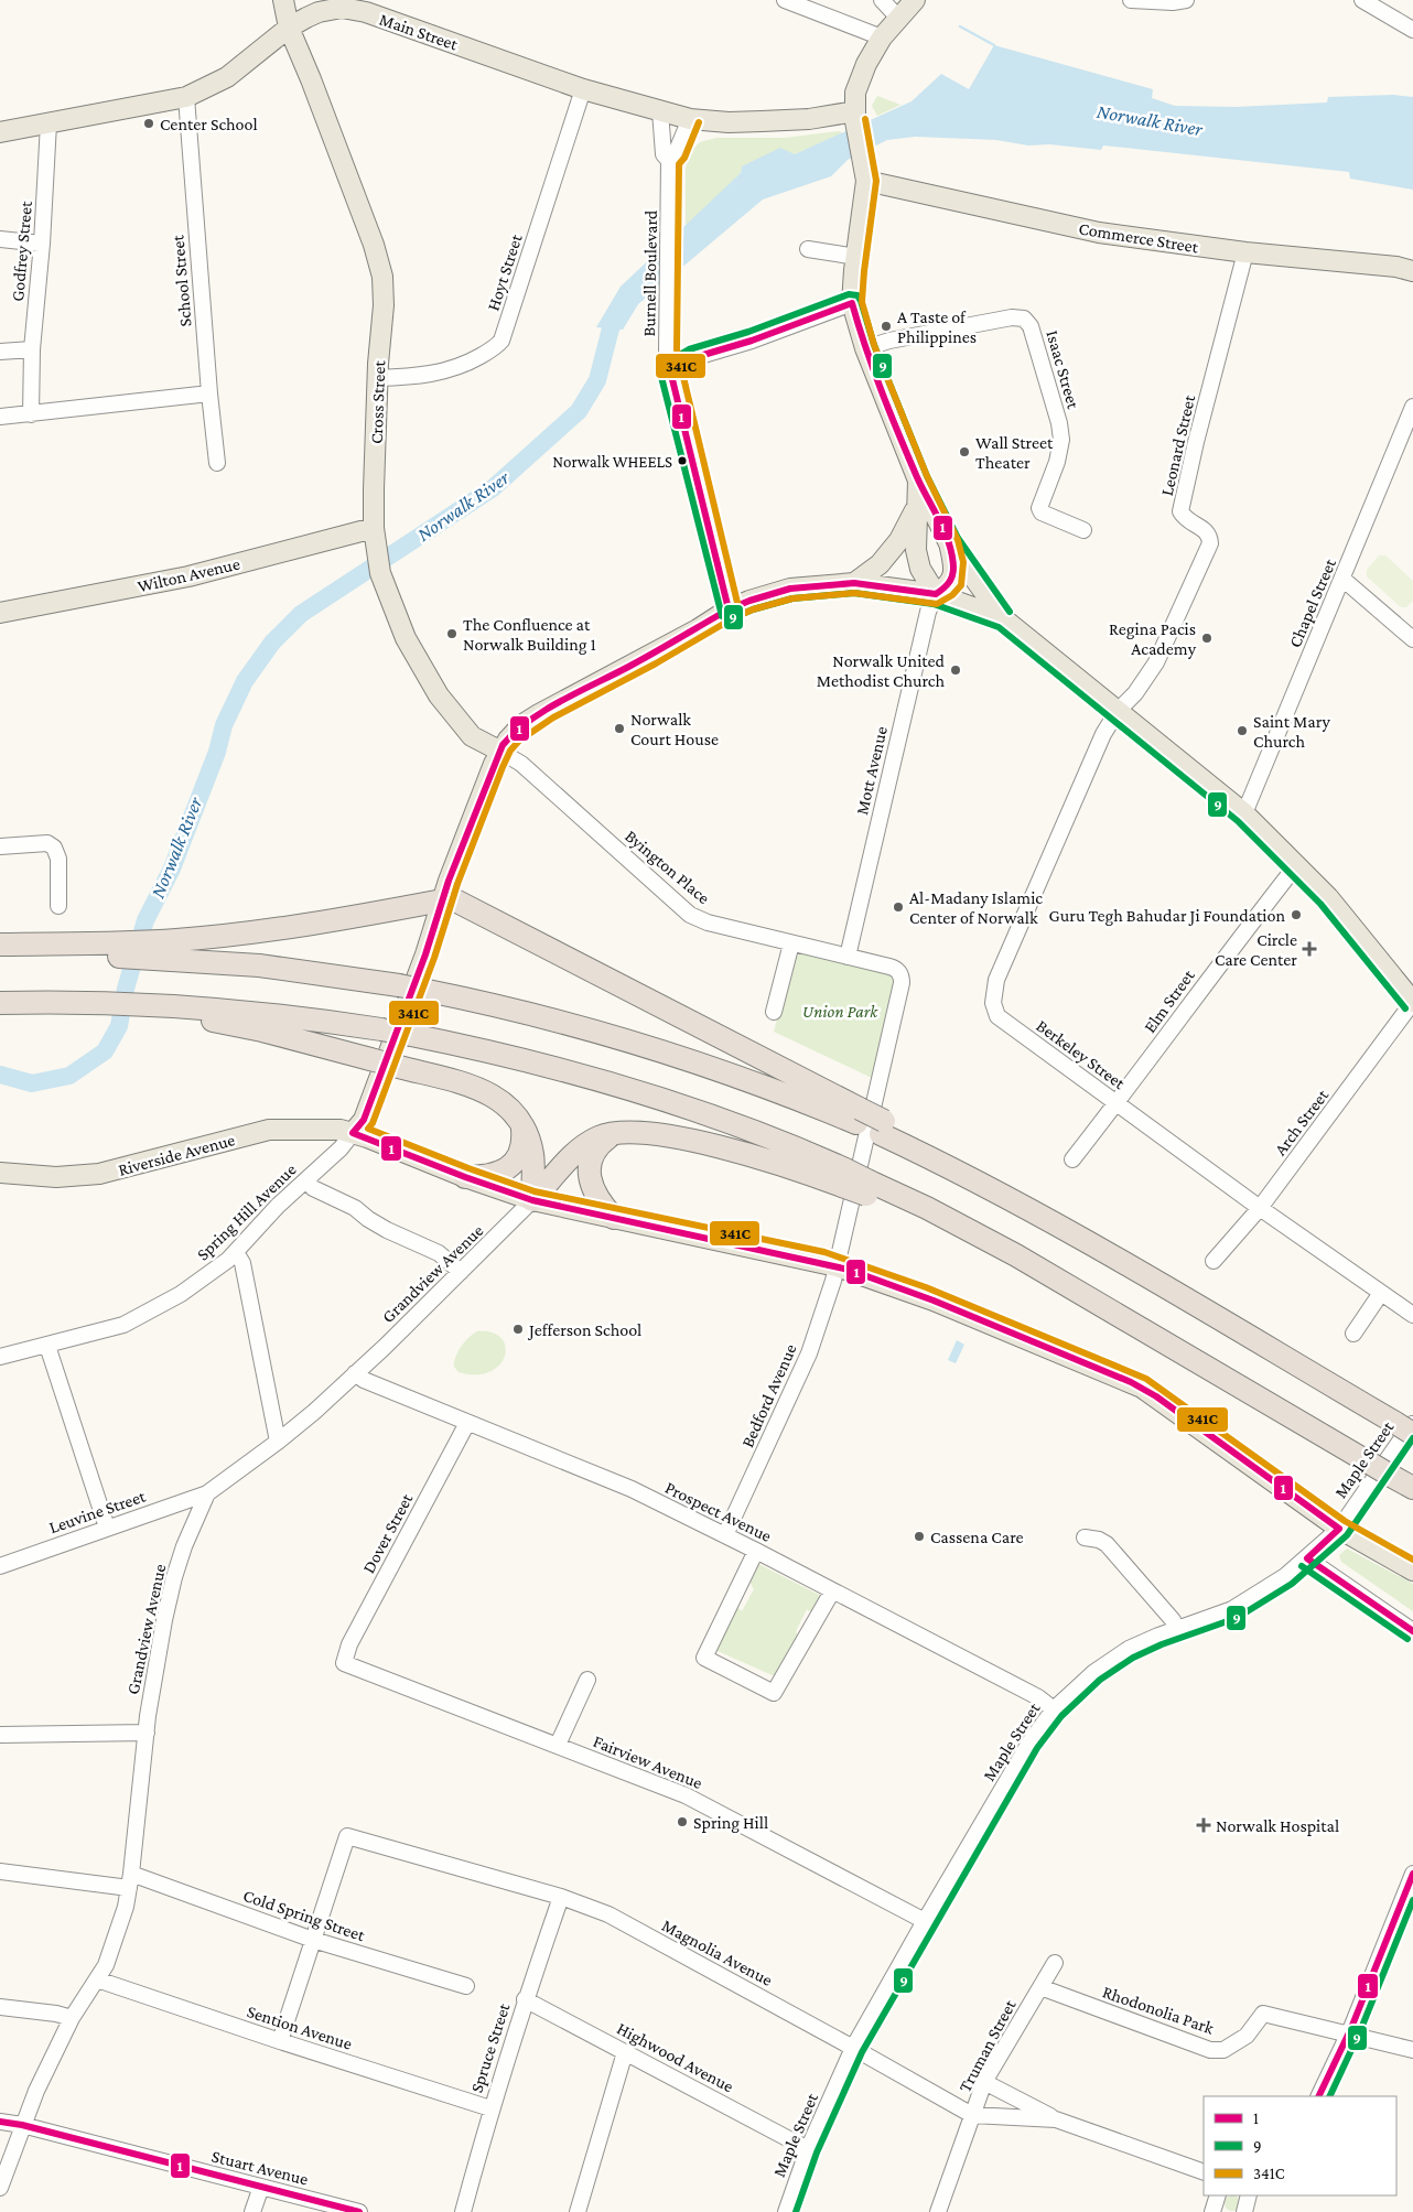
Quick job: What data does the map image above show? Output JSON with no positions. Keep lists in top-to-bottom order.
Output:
{
  "streets": {
    "main road": [
      "Main Street",
      "Commerce Street",
      "Cross Street",
      "Wilton Avenue",
      "Riverside Avenue"
    ],
    "street": [
      "Godfrey Street",
      "Hoyt Street",
      "Burnell Boulevard",
      "School Street",
      "Isaac Street",
      "Leonard Street",
      "Chapel Street",
      "Mott Avenue",
      "Byington Place",
      "Elm Street",
      "Berkeley Street",
      "Arch Street",
      "Spring Hill Avenue",
      "Grandview Avenue",
      "Bedford Avenue",
      "Maple Street",
      "Leuvine Street",
      "Prospect Avenue",
      "Dover Street",
      "Fairview Avenue",
      "Cold Spring Street",
      "Magnolia Avenue",
      "Rhodonolia Park",
      "Sention Avenue",
      "Truman Street",
      "Spruce Street",
      "Highwood Avenue",
      "Stuart Avenue"
    ]
  },
  "crossings": [
    ["Main Street", "Godfrey Street"],
    ["Main Street", "Hoyt Street"],
    ["Main Street", "Burnell Boulevard"],
    ["Main Street", "School Street"],
    ["Main Street", "Cross Street"],
    ["Commerce Street", "Leonard Street"],
    ["Hoyt Street", "Cross Street"],
    ["Cross Street", "Wilton Avenue"],
    ["Cross Street", "Byington Place"],
    ["Leonard Street", "Berkeley Street"],
    ["Mott Avenue", "Byington Place"],
    ["Byington Place", "Bedford Avenue"],
    ["Elm Street", "Berkeley Street"],
    ["Berkeley Street", "Arch Street"],
    ["Riverside Avenue", "Spring Hill Avenue"],
    ["Riverside Avenue", "Grandview Avenue"],
    ["Riverside Avenue", "Bedford Avenue"],
    ["Riverside Avenue", "Maple Street"],
    ["Grandview Avenue", "Leuvine Street"],
    ["Grandview Avenue", "Prospect Avenue"],
    ["Grandview Avenue", "Cold Spring Street"],
    ["Grandview Avenue", "Sention Avenue"],
    ["Grandview Avenue", "Stuart Avenue"],
    ["Bedford Avenue", "Prospect Avenue"],
    ["Maple Street", "Prospect Avenue"],
    ["Maple Street", "Fairview Avenue"],
    ["Maple Street", "Magnolia Avenue"],
    ["Maple Street", "Highwood Avenue"],
    ["Prospect Avenue", "Dover Street"],
    ["Dover Street", "Fairview Avenue"],
    ["Cold Spring Street", "Magnolia Avenue"],
    ["Magnolia Avenue", "Truman Street"],
    ["Magnolia Avenue", "Spruce Street"],
    ["Rhodonolia Park", "Truman Street"],
    ["Sention Avenue", "Spruce Street"],
    ["Spruce Street", "Highwood Avenue"]
  ],
  "water": ["Norwalk River"],
  "parks": ["Union Park"],
  "places": {
    "other": [
      "Center School",
      "A Taste of Philippines",
      "Wall Street Theater",
      "Norwalk WHEELS",
      "The Confluence at Norwalk Building 1",
      "Regina Pacis Academy",
      "Norwalk United Methodist Church",
      "Norwalk Court House",
      "Saint Mary Church",
      "Al-Madany Islamic Center of Norwalk",
      "Guru Tegh Bahudar Ji Foundation",
      "Jefferson School",
      "Cassena Care",
      "Spring Hill"
    ],
    "health": ["Circle Care Center", "Norwalk Hospital"]
  },
  "lines": ["transit line 341C", "transit line 9", "transit line 1"],
  "legend": ["1", "9", "341C"]
}
